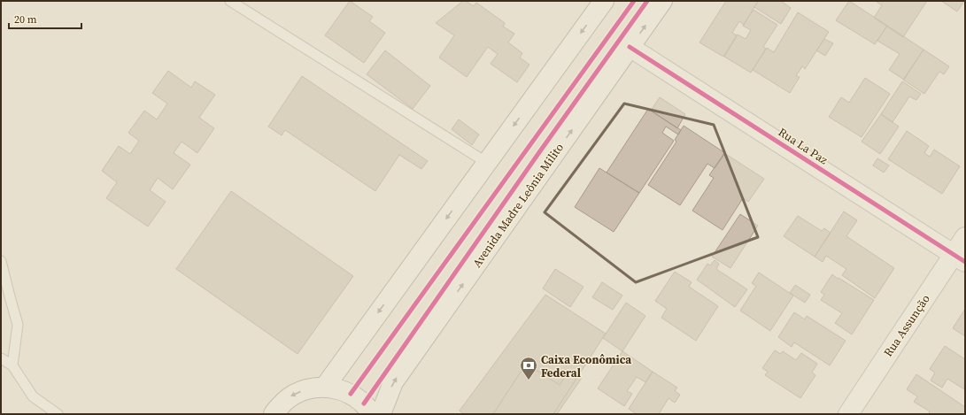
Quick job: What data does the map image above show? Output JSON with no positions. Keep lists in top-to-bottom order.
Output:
{
  "streets": {
    "main road": ["Rua La Paz", "Avenida Madre Leônia Milito", "Rua Assunção"]
  },
  "crossings": [
    ["Rua La Paz", "Avenida Madre Leônia Milito"],
    ["Rua La Paz", "Rua Assunção"]
  ],
  "places": {
    "bank": ["Caixa Econômica Federal"]
  },
  "scale_bar": "20 m"
}
